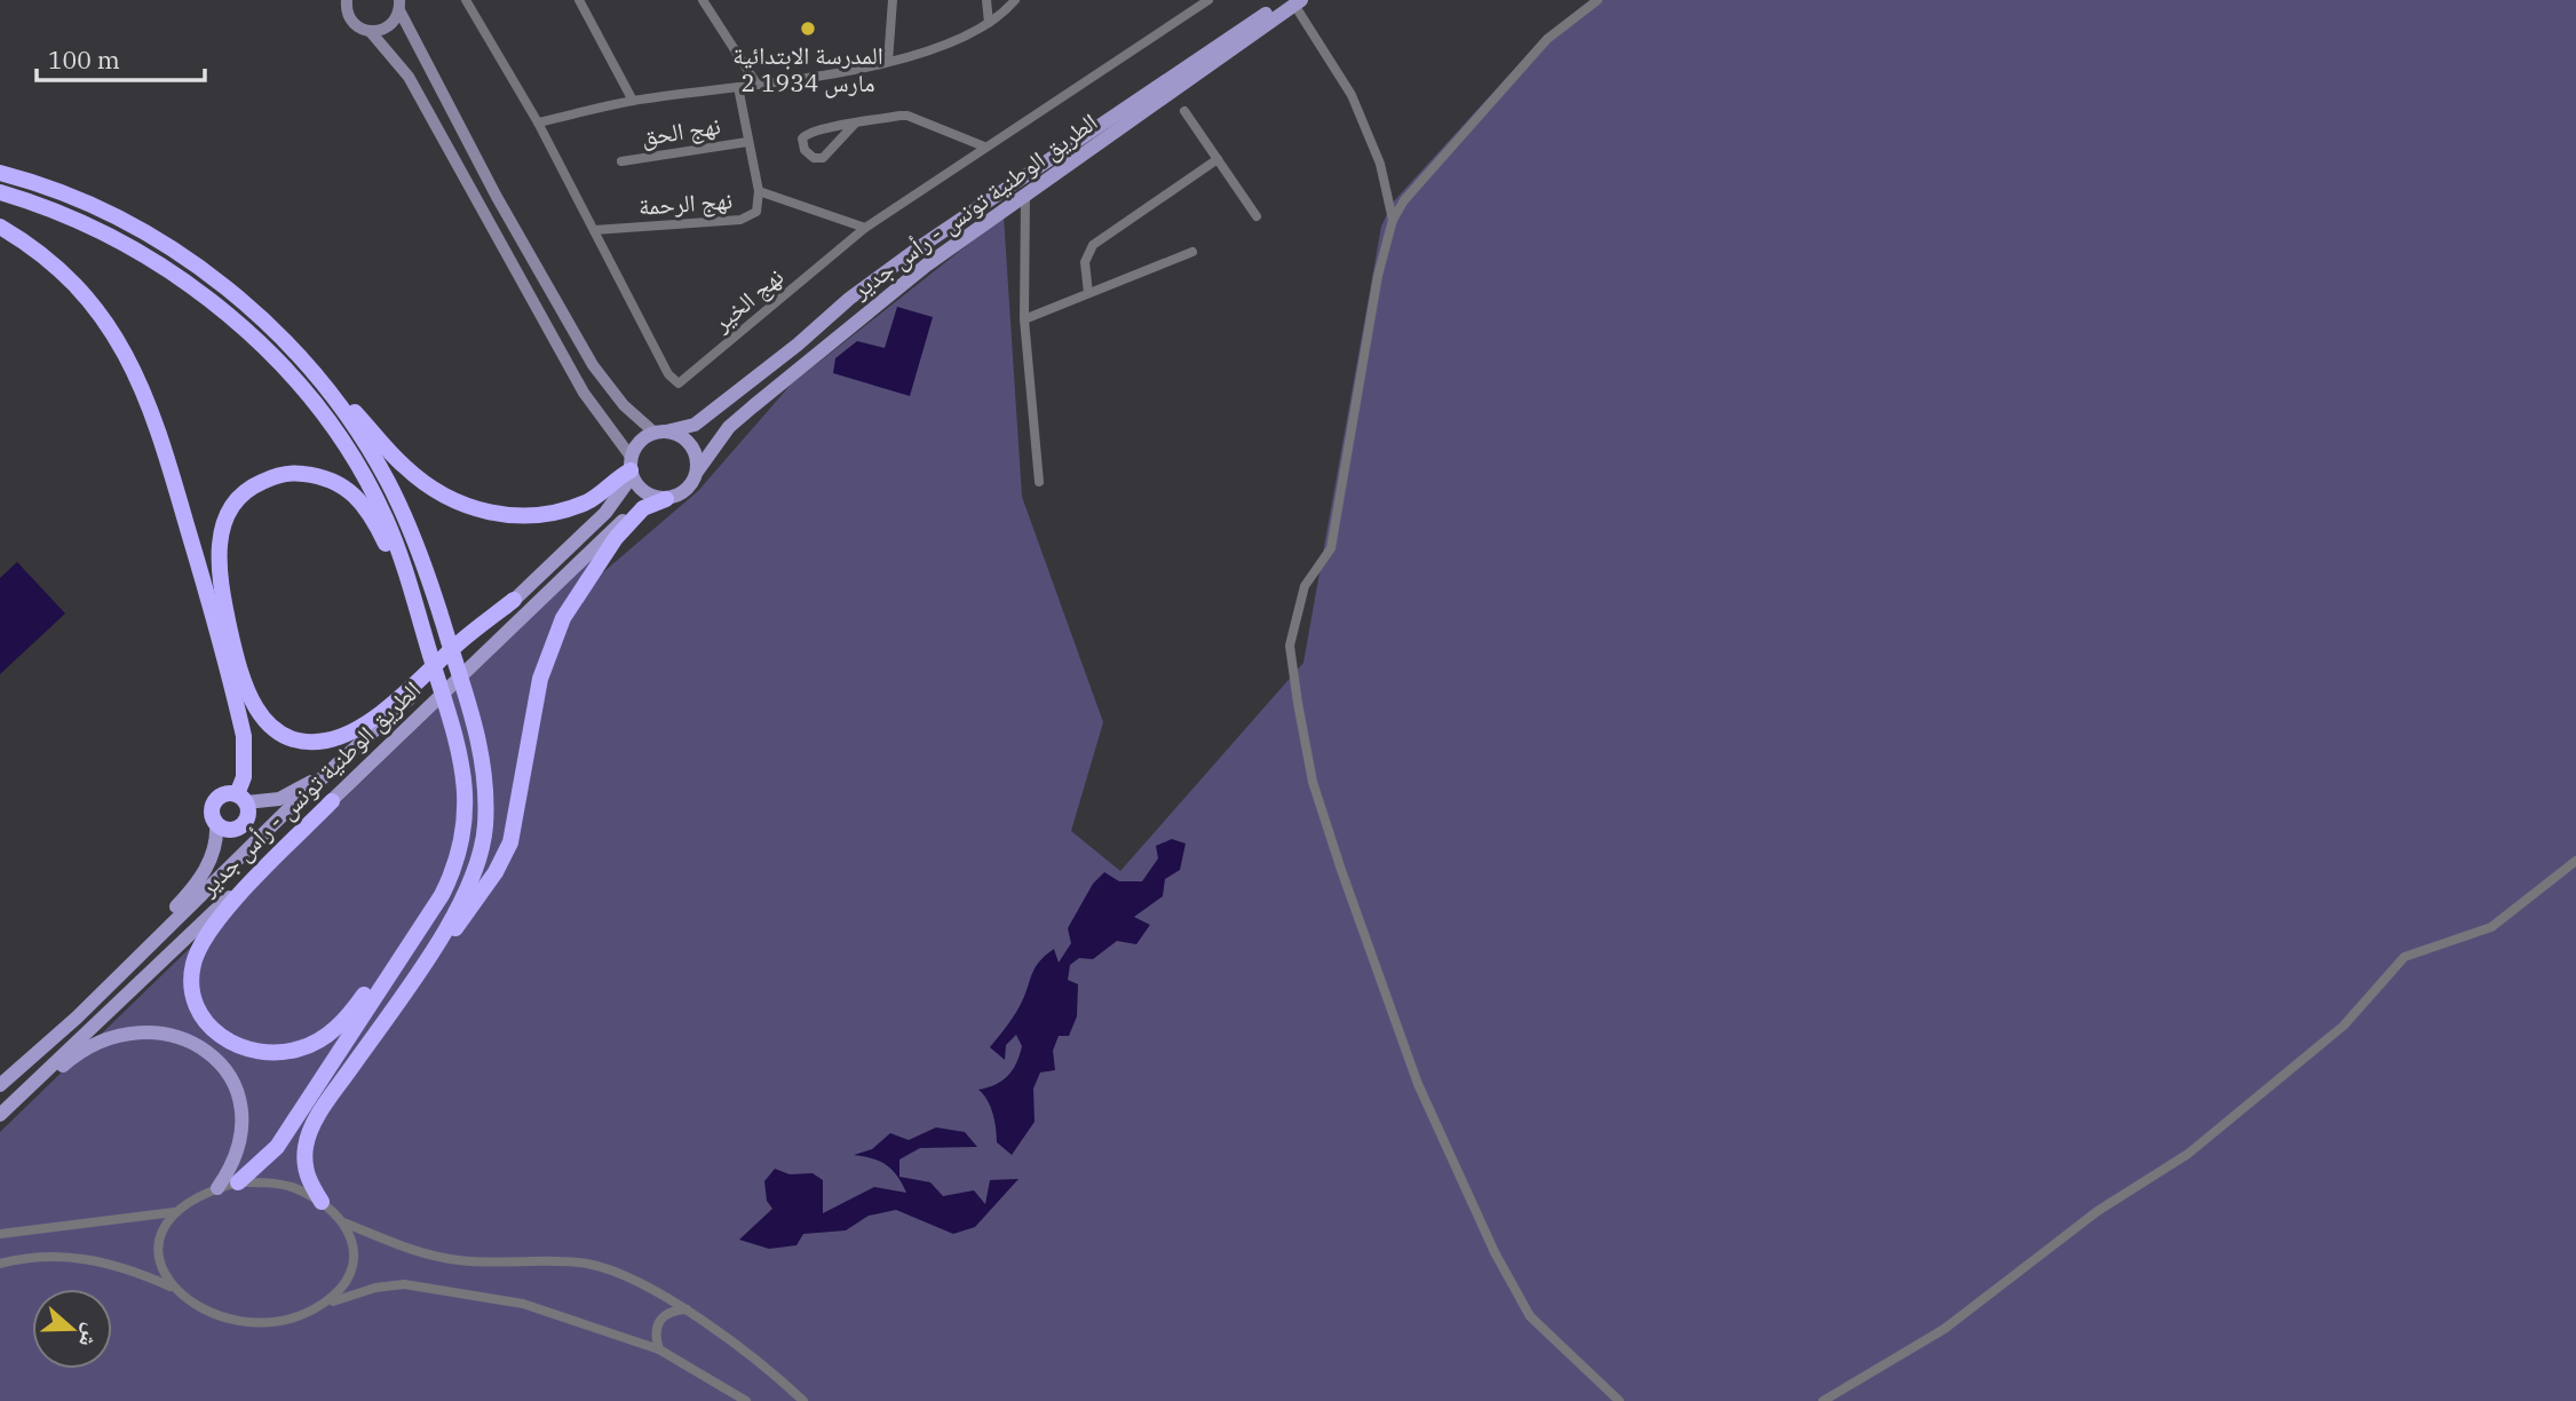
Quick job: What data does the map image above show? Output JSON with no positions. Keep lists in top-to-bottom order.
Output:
{
  "streets": {
    "main road": ["الطريق الوطنية تونس - رأس جدير"],
    "street": ["نهج الحق", "نهج الرحمة", "نهج الخير"]
  },
  "crossings": [
    ["نهج الرحمة", "نهج الخير"]
  ],
  "places": ["المدرسة الابتدائية 2 مارس 1934"],
  "scale_bar": "100 m",
  "north": "right"
}
